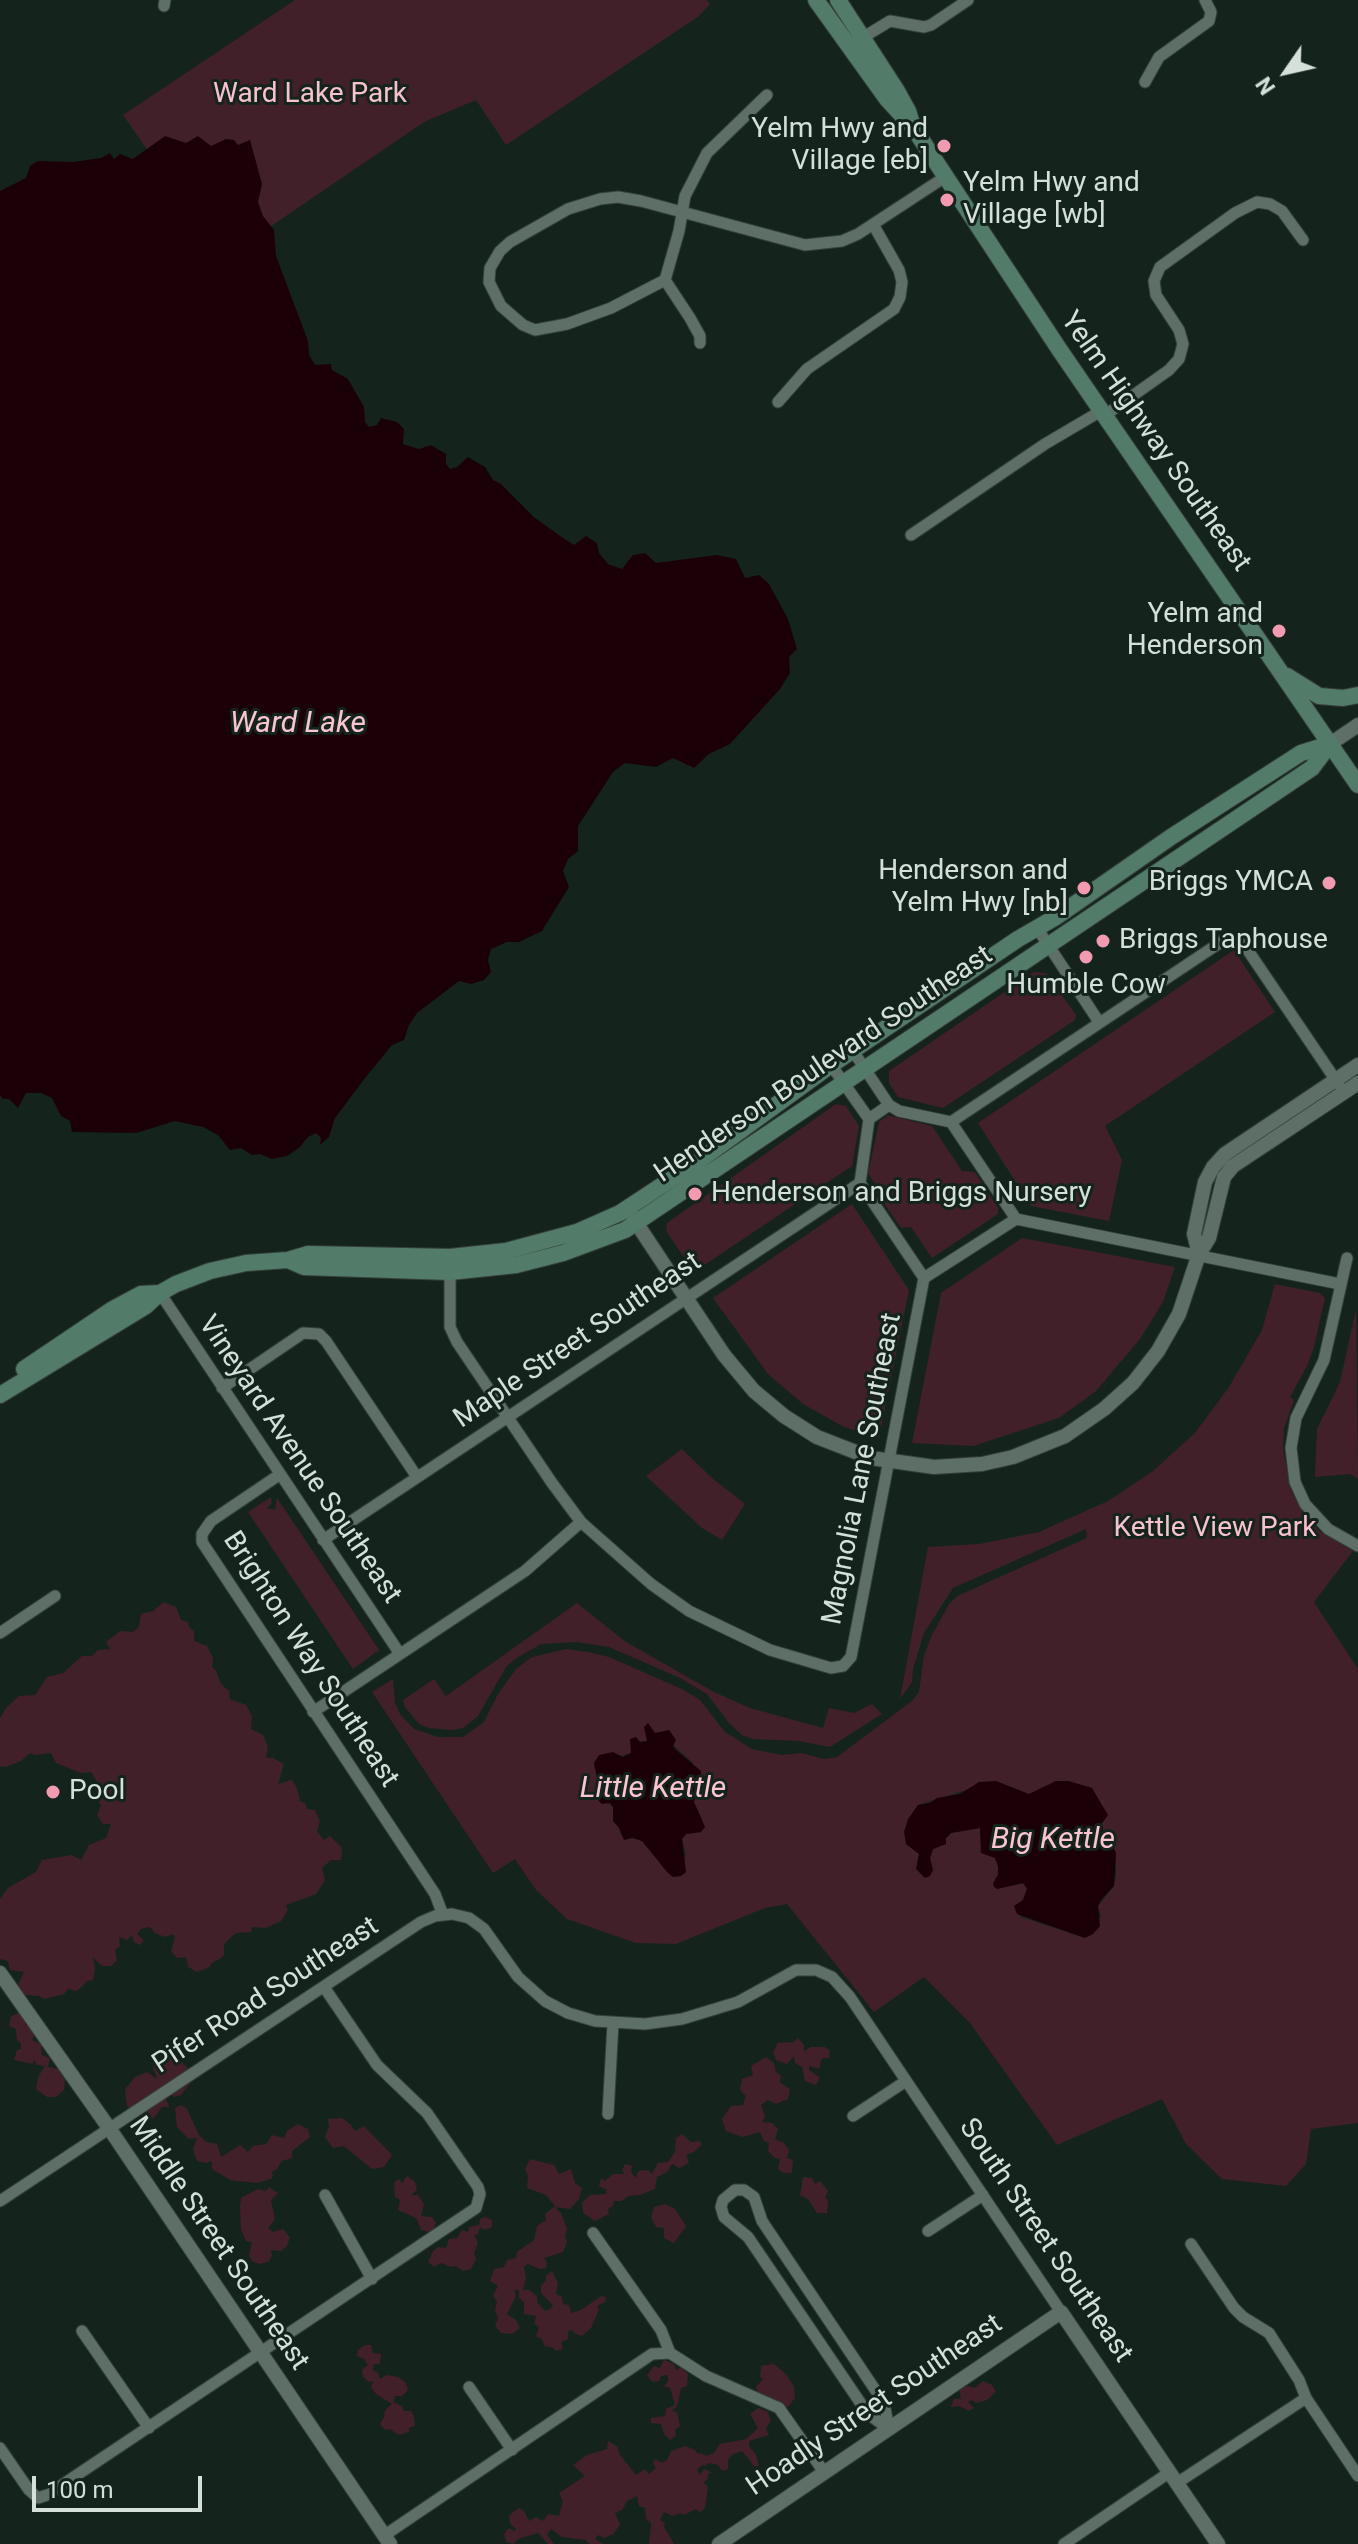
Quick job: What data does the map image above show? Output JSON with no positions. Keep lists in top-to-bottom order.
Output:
{
  "streets": {
    "main road": ["Yelm Highway Southeast", "Henderson Boulevard Southeast"],
    "street": [
      "Maple Street Southeast",
      "Vineyard Avenue Southeast",
      "Magnolia Lane Southeast",
      "Brighton Way Southeast",
      "Pifer Road Southeast",
      "South Street Southeast",
      "Middle Street Southeast",
      "Hoadly Street Southeast"
    ]
  },
  "crossings": [
    ["Yelm Highway Southeast", "Henderson Boulevard Southeast"],
    ["Henderson Boulevard Southeast", "Vineyard Avenue Southeast"],
    ["Maple Street Southeast", "Vineyard Avenue Southeast"],
    ["Vineyard Avenue Southeast", "Brighton Way Southeast"],
    ["Brighton Way Southeast", "Pifer Road Southeast"],
    ["Pifer Road Southeast", "Middle Street Southeast"],
    ["South Street Southeast", "Hoadly Street Southeast"]
  ],
  "water": ["Ward Lake", "Little Kettle", "Big Kettle"],
  "parks": ["Ward Lake Park", "Kettle View Park"],
  "places": [
    "Yelm Hwy and Village [eb]",
    "Yelm Hwy and Village [wb]",
    "Yelm and Henderson",
    "Briggs YMCA",
    "Henderson and Yelm Hwy [nb]",
    "Briggs Taphouse",
    "Humble Cow",
    "Henderson and Briggs Nursery",
    "Pool"
  ],
  "scale_bar": "100 m",
  "north": "bottom left"
}
